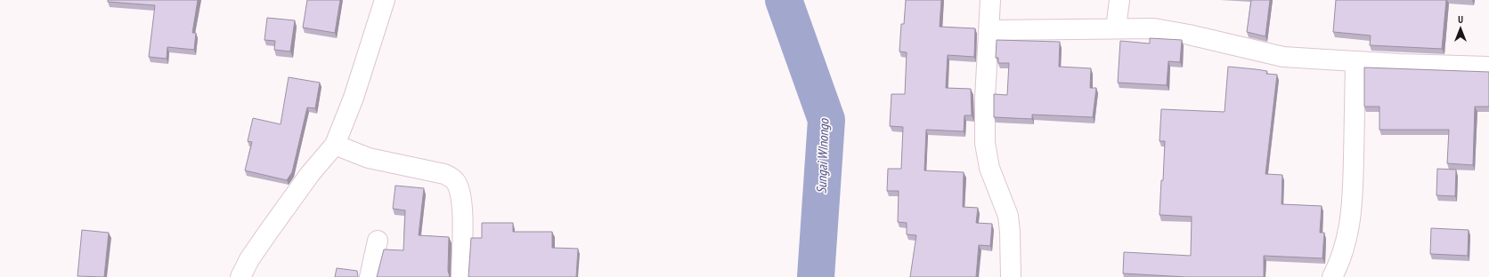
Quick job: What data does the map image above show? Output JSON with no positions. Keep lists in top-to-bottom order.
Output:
{
  "water": ["Sungai WInongo"],
  "north": "top"
}
